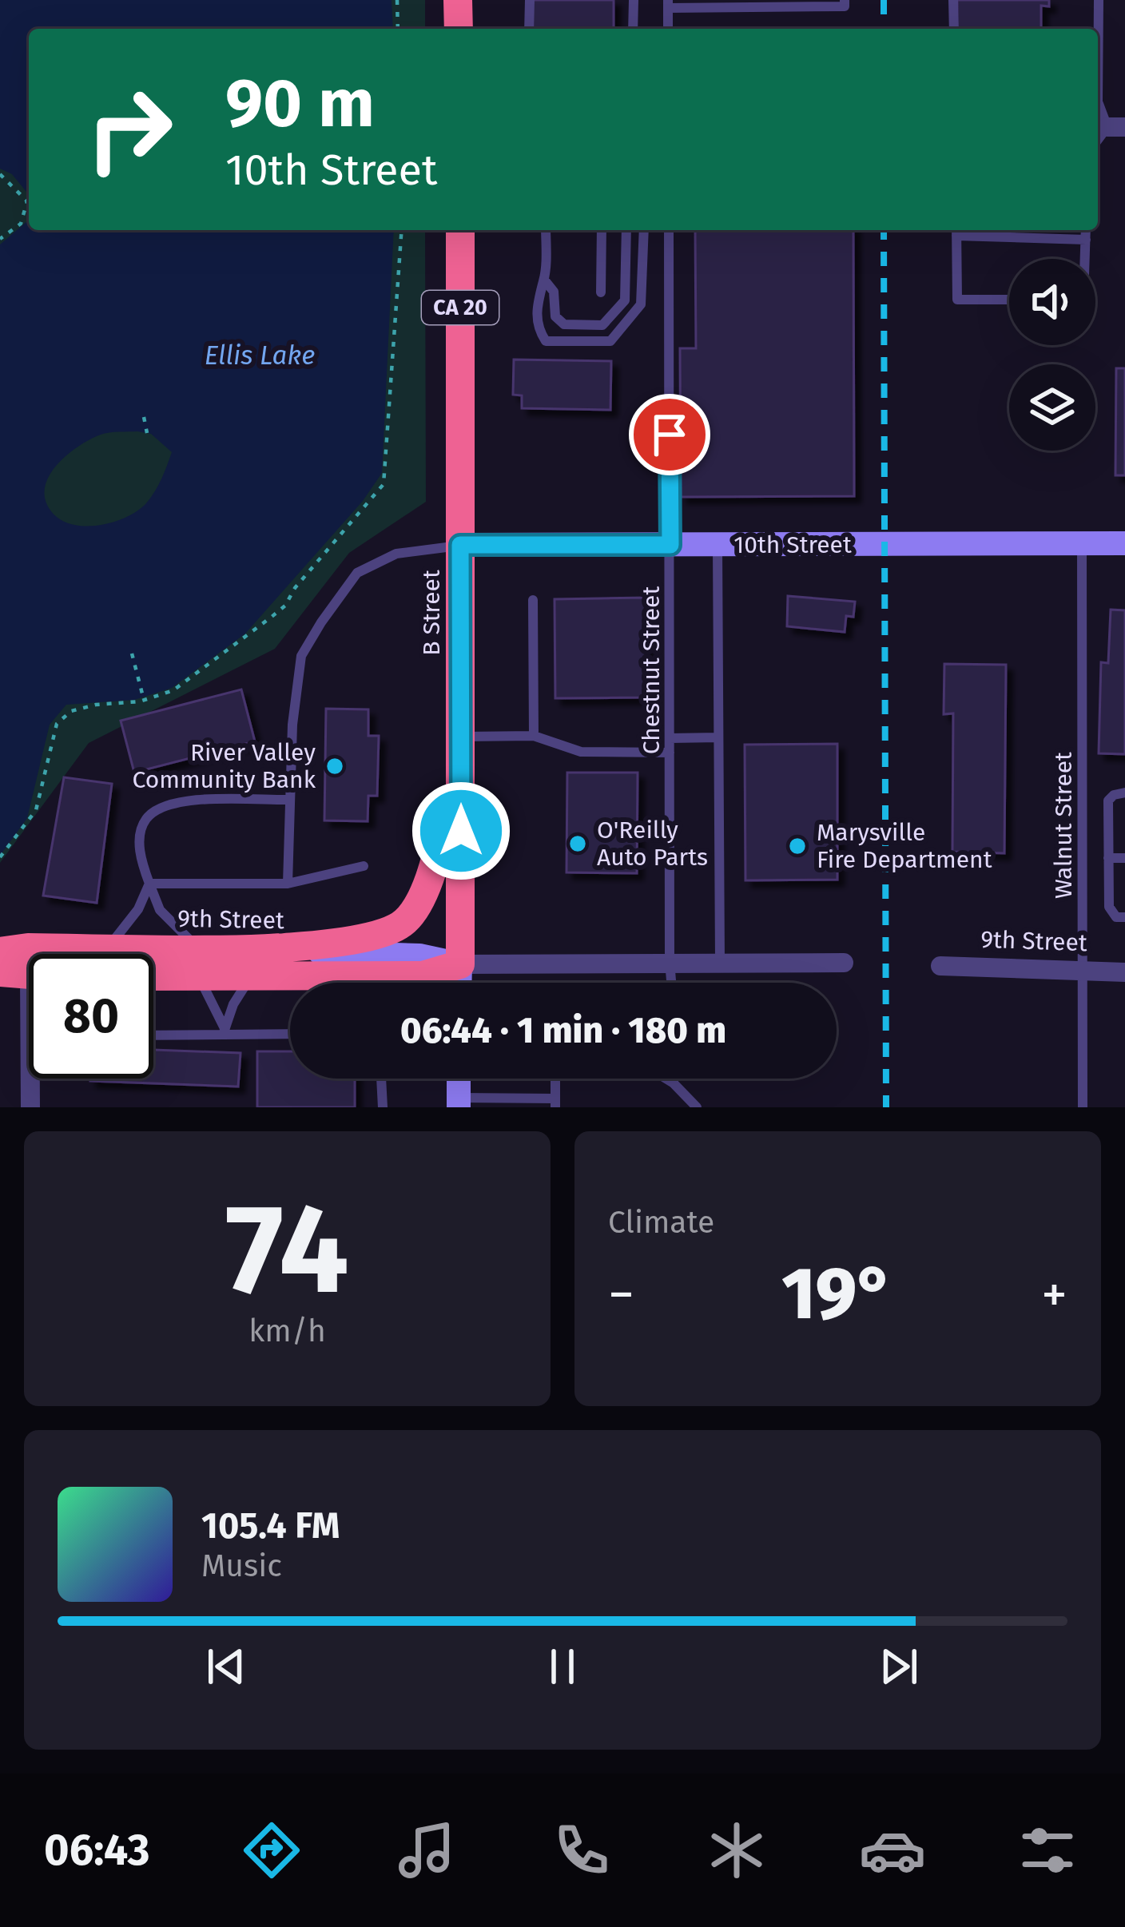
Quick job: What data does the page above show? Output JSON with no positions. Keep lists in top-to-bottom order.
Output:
{
  "streets": {
    "highway": ["CA 20", "B Street", "9th Street"],
    "street": ["10th Street"],
    "lane": ["Chestnut Street", "Walnut Street"]
  },
  "crossings": [
    ["CA 20", "B Street"],
    ["CA 20", "9th Street"],
    ["10th Street", "B Street"],
    ["10th Street", "Chestnut Street"],
    ["10th Street", "Walnut Street"],
    ["B Street", "9th Street"],
    ["Chestnut Street", "9th Street"],
    ["Walnut Street", "9th Street"]
  ],
  "water": ["Ellis Lake"],
  "places": ["River Valley Community Bank", "O'Reilly Auto Parts", "Marysville Fire Department"],
  "page": {
    "turn": ["90 m", "10th Street"],
    "limit": "80",
    "trip": "06:44 · 1 min · 180 m",
    "tile": [
      ["74", "km/h"],
      "Climate"
    ],
    "heat": ["−", "19°", "+"],
    "song": ["105.4 FM", "Music"],
    "tabs": "06:43"
  }
}
